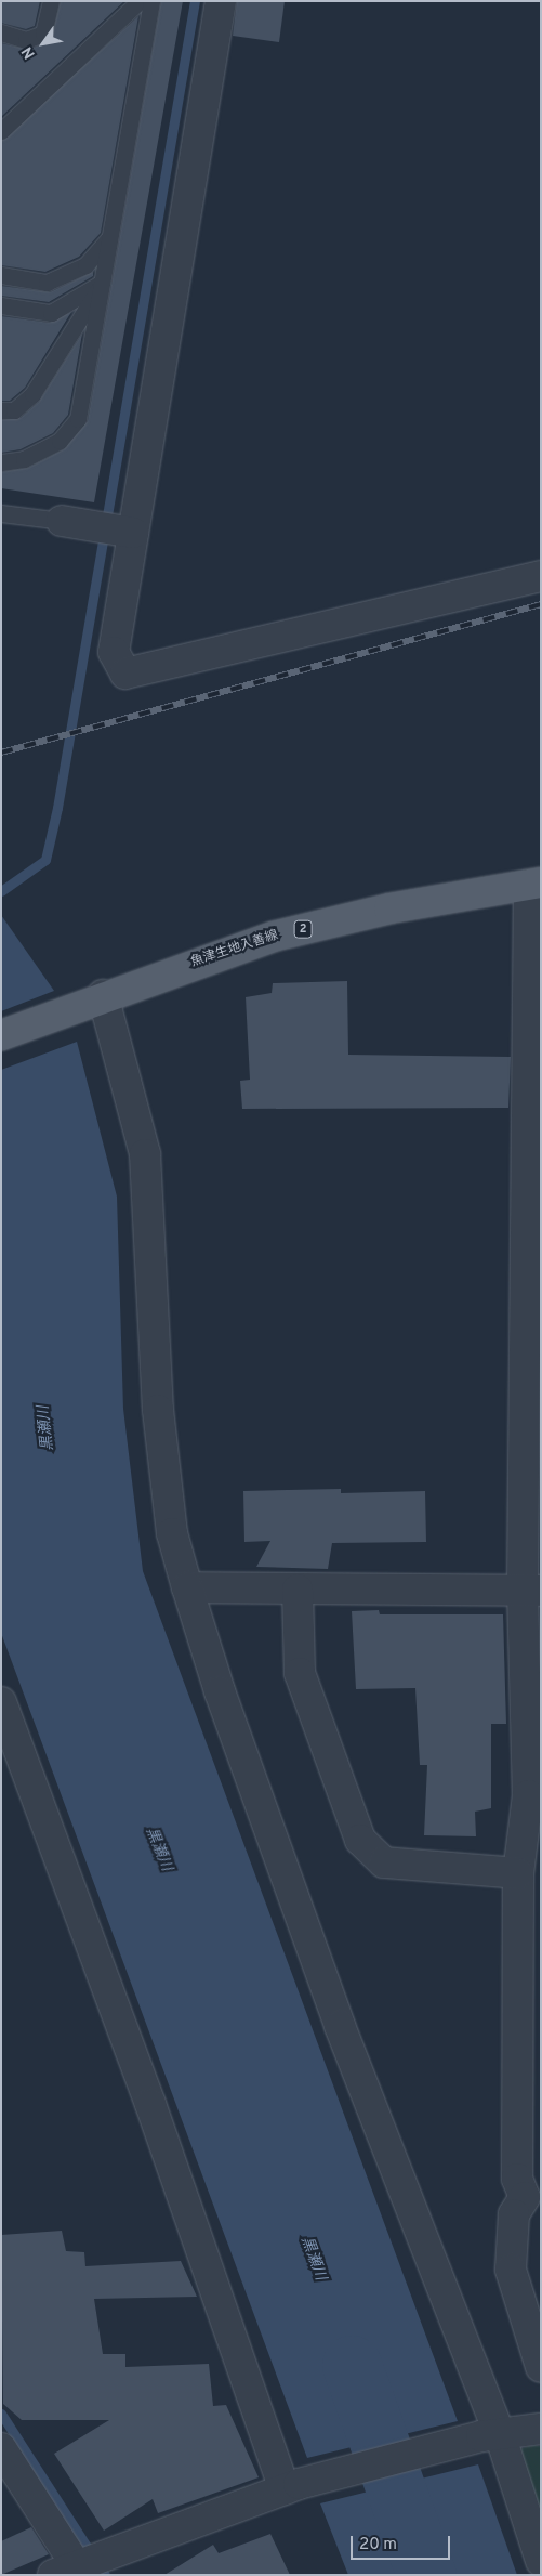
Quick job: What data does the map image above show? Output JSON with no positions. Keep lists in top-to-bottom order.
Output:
{
  "streets": {
    "main road": ["2", "魚津生地入善線"]
  },
  "water": ["黒瀬川"],
  "scale_bar": "20 m",
  "north": "bottom left"
}
